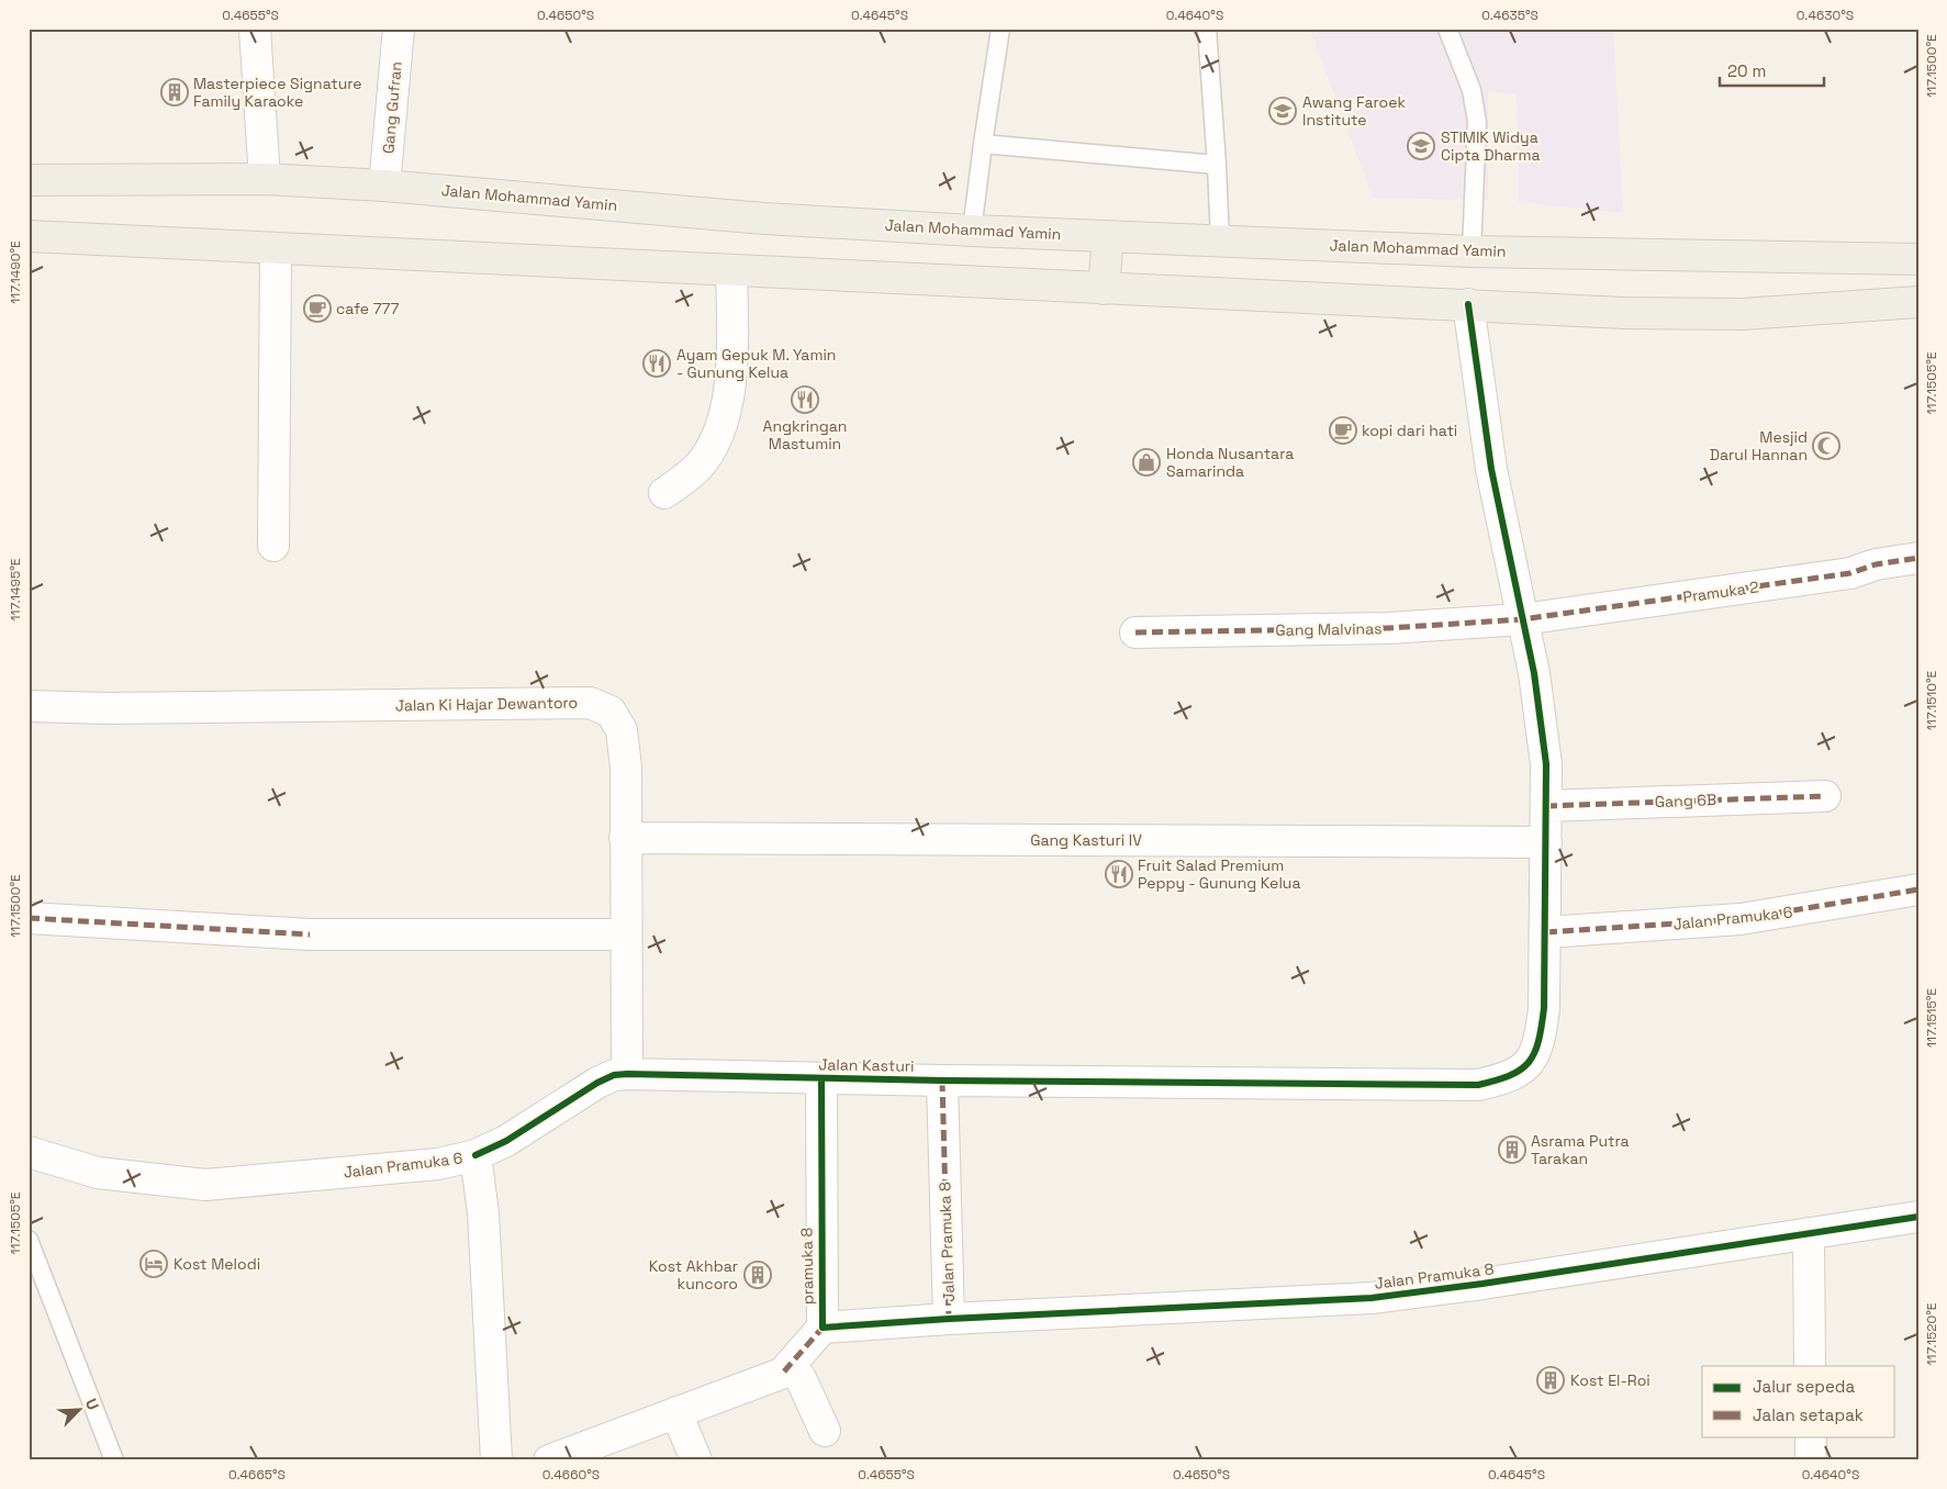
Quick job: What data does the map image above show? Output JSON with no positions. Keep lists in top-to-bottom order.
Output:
{
  "streets": {
    "main road": ["Jalan Mohammad Yamin"],
    "street": [
      "Gang Gufran",
      "Pramuka 2",
      "Gang Malvinas",
      "Jalan Ki Hajar Dewantoro",
      "Gang 6B",
      "Gang Kasturi IV",
      "Jalan Pramuka 6",
      "Jalan Kasturi",
      "Jalan Pramuka 8",
      "pramuka 8"
    ]
  },
  "crossings": [
    ["Gang Gufran", "Jalan Mohammad Yamin"],
    ["Pramuka 2", "Gang Malvinas"],
    ["Pramuka 2", "Jalan Kasturi"],
    ["Gang Malvinas", "Jalan Kasturi"],
    ["Jalan Ki Hajar Dewantoro", "Gang Kasturi IV"],
    ["Jalan Ki Hajar Dewantoro", "Jalan Kasturi"],
    ["Gang 6B", "Jalan Kasturi"],
    ["Gang Kasturi IV", "Jalan Kasturi"],
    ["Jalan Pramuka 6", "Jalan Kasturi"],
    ["Jalan Kasturi", "Jalan Pramuka 8"],
    ["Jalan Kasturi", "pramuka 8"]
  ],
  "places": {
    "building": [
      "Masterpiece Signature Family Karaoke",
      "Asrama Putra Tarakan",
      "Kost Akhbar kuncoro",
      "Kost El-Roi"
    ],
    "school or university": ["Awang Faroek Institute", "STIMIK Widya Cipta Dharma"],
    "cafe": ["cafe 777", "kopi dari hati"],
    "restaurant": ["Ayam Gepuk M. Yamin - Gunung Kelua", "Angkringan Mastumin", "Fruit Salad Premium Peppy - Gunung Kelua"],
    "mosque": ["Mesjid Darul Hannan"],
    "shop": ["Honda Nusantara Samarinda"],
    "hotel": ["Kost Melodi"]
  },
  "legend": ["Jalur sepeda", "Jalan setapak"],
  "scale_bar": "20 m",
  "north": "top right",
  "coordinates": [
    "0.4655°S",
    "0.4650°S",
    "0.4645°S",
    "0.4640°S",
    "0.4635°S",
    "0.4630°S",
    "117.1500°E",
    "117.1490°E",
    "117.1505°E",
    "117.1495°E",
    "117.1510°E",
    "117.1515°E",
    "117.1520°E",
    "0.4665°S",
    "0.4660°S"
  ]
}
